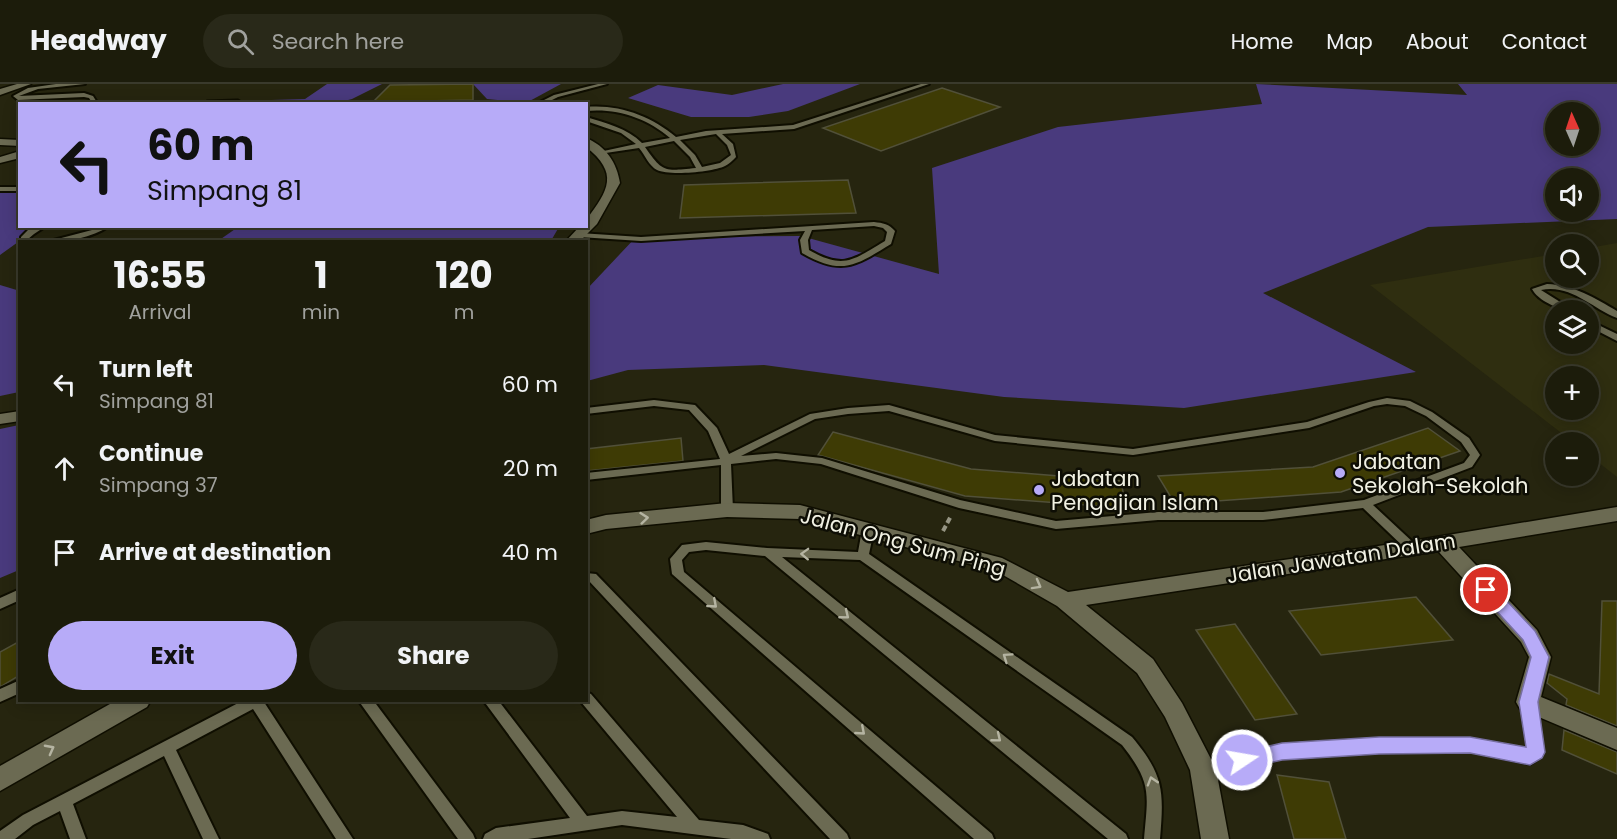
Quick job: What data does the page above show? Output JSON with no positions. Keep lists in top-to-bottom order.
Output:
{
  "streets": {
    "street": ["Jalan Ong Sum Ping", "Jalan Jawatan Dalam"]
  },
  "crossings": [
    ["Jalan Ong Sum Ping", "Jalan Jawatan Dalam"]
  ],
  "places": ["Jabatan Sekolah-Sekolah", "Jabatan Pengajian Islam"],
  "north": "top",
  "page": {
    "header": "Headway",
    "search": "Search here",
    "nav": [
      "Home",
      "Map",
      "About",
      "Contact"
    ],
    "map_buttons": ["+", "−"],
    "turn": ["60 m", "Simpang 81"],
    "eta": [
      "16:55",
      "Arrival",
      "1",
      "min",
      "120",
      "m"
    ],
    "list": [
      {
        "name": "Turn left",
        "note": "Simpang 81",
        "value": "60 m"
      },
      {
        "name": "Continue",
        "note": "Simpang 37",
        "value": "20 m"
      },
      {
        "name": "Arrive at destination",
        "value": "40 m"
      }
    ],
    "buttons": ["Exit", "Share"]
  }
}
